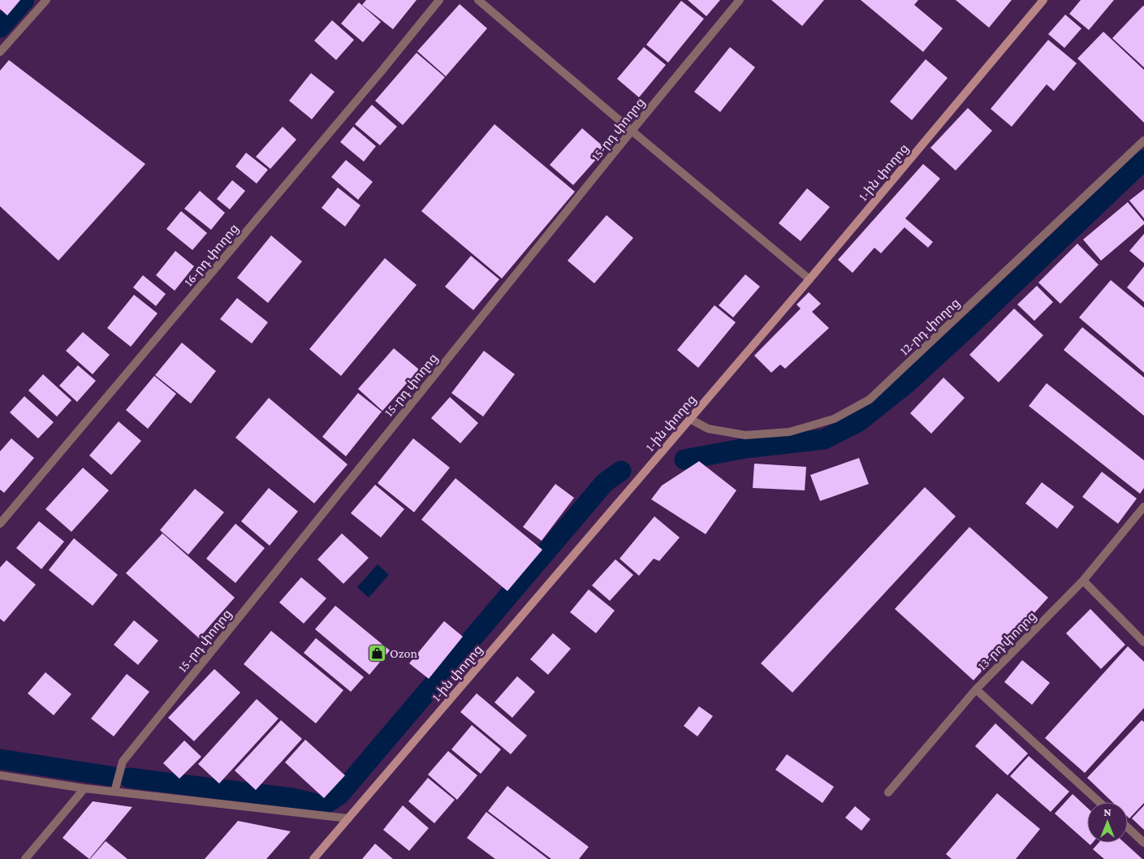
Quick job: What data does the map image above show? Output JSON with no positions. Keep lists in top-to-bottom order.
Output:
{
  "streets": {
    "main road": ["1-ին փողոց"],
    "street": [
      "15-րդ փողոց",
      "16-րդ փողոց",
      "12-րդ փողոց",
      "13-րդ փողոց"
    ]
  },
  "crossings": [
    ["1-ին փողոց", "12-րդ փողոց"]
  ],
  "places": {
    "shop": ["Ozon"]
  },
  "north": "top"
}
